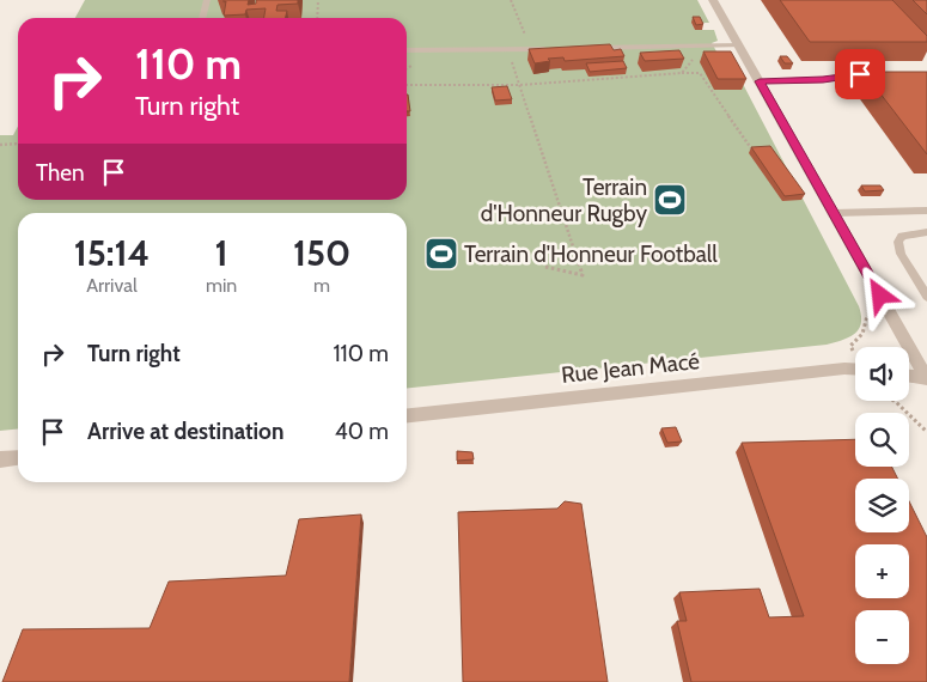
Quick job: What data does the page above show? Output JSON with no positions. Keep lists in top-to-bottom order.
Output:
{
  "streets": {
    "street": ["Rue Jean Macé"]
  },
  "places": {
    "sports": ["Terrain d'Honneur Rugby", "Terrain d'Honneur Football"]
  },
  "page": {
    "turn": ["110 m", "Turn right"],
    "then": "Then",
    "eta": [
      "15:14",
      "Arrival",
      "1",
      "min",
      "150",
      "m"
    ],
    "list": [
      {
        "name": "Turn right",
        "value": "110 m"
      },
      {
        "name": "Arrive at destination",
        "value": "40 m"
      }
    ],
    "map_buttons": ["+", "−"]
  }
}
